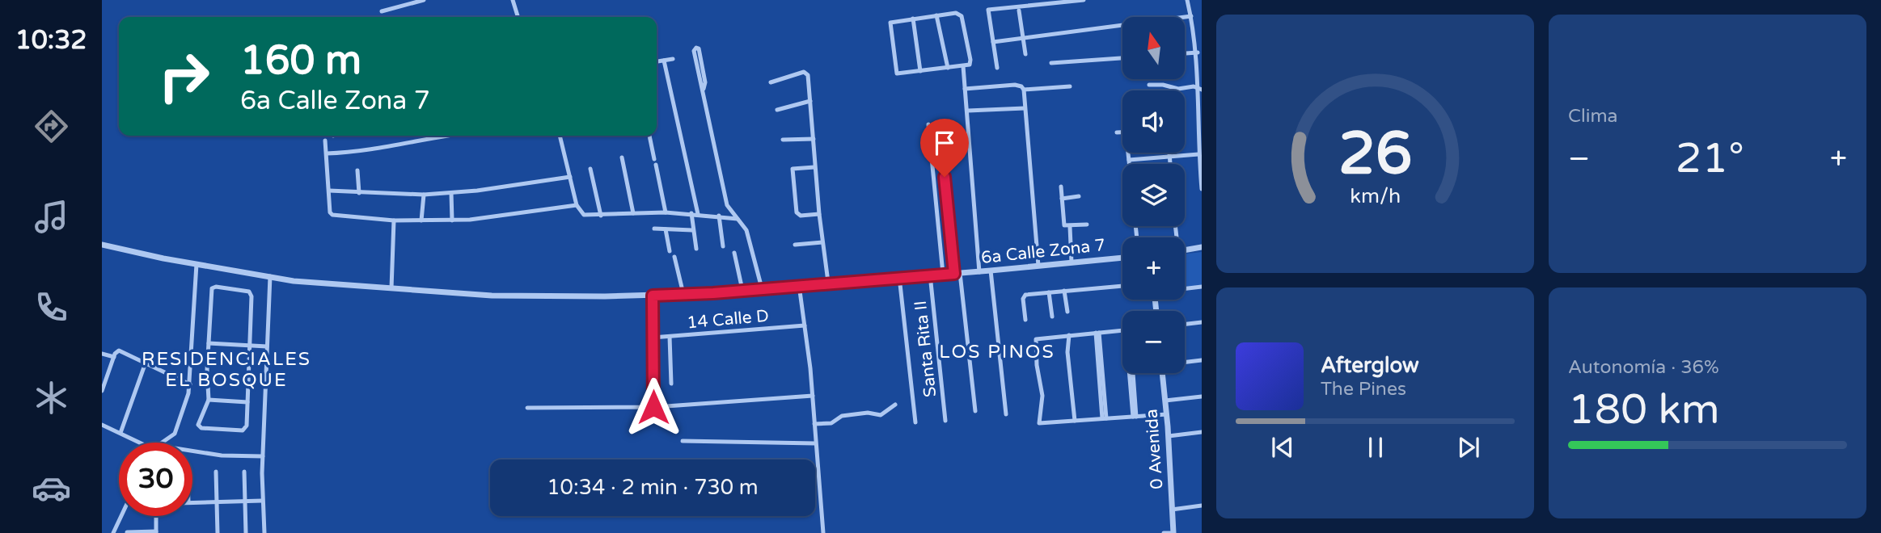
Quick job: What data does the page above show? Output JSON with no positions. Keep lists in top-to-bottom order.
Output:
{
  "streets": {
    "street": [
      "6a Calle Zona 7",
      "14 Calle D",
      "Santa Rita II",
      "0 Avenida"
    ]
  },
  "crossings": [
    ["6a Calle Zona 7", "Santa Rita II"]
  ],
  "districts": ["LOS PINOS", "RESIDENCIALES EL BOSQUE"],
  "north": "top",
  "page": {
    "tabs": "10:32",
    "tile": [
      "Clima",
      ["Autonomía · 36%", "180 km"]
    ],
    "map_buttons": ["+", "−"],
    "turn": ["160 m", "6a Calle Zona 7"],
    "heat": ["−", "21°", "+"],
    "song": ["Afterglow", "The Pines"],
    "limit": "30",
    "trip": "10:34 · 2 min · 730 m",
    "gauge": ["26", "km/h"]
  }
}
